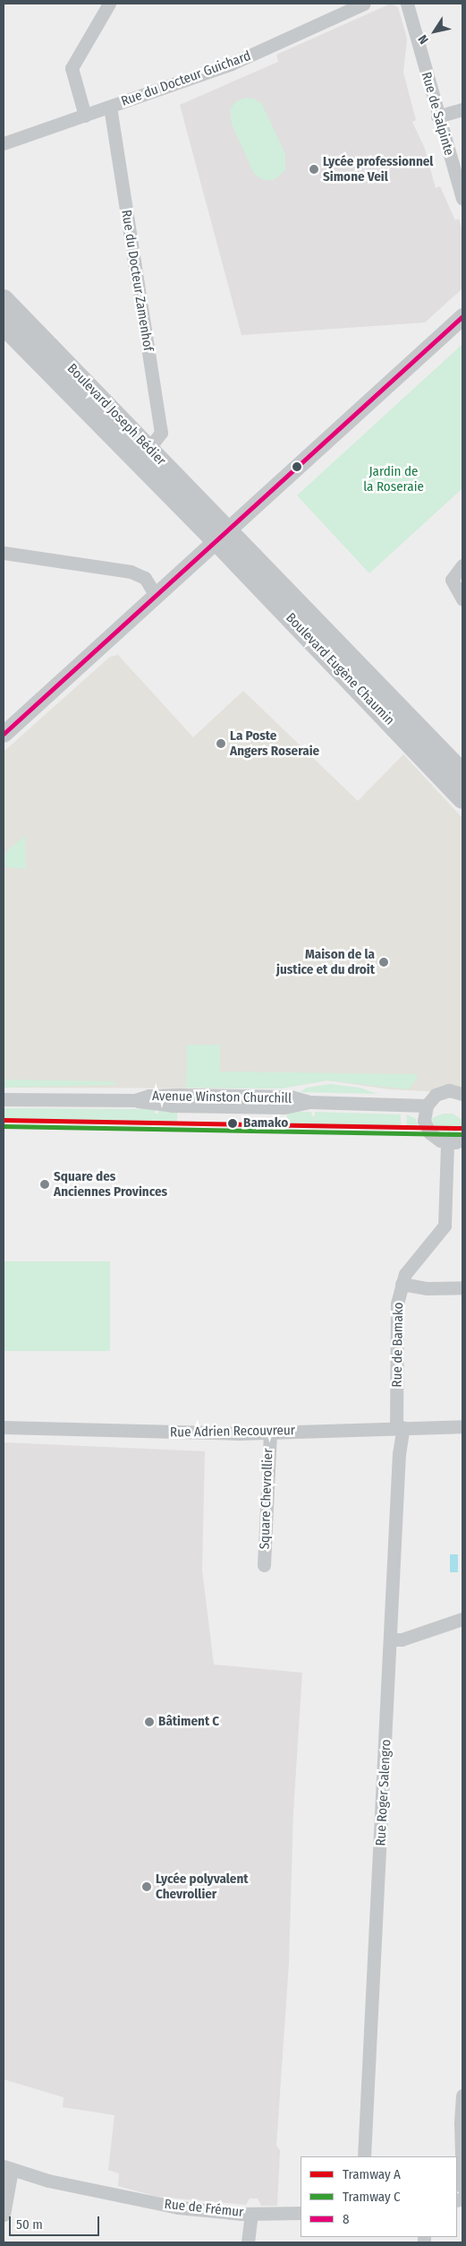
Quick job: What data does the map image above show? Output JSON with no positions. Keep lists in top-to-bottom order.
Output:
{
  "streets": {
    "main road": ["Boulevard Joseph Bédier", "Boulevard Eugène Chaumin"],
    "street": [
      "Rue du Docteur Guichard",
      "Rue de Salpinte",
      "Rue du Docteur Zamenhof",
      "Avenue Winston Churchill",
      "Rue de Bamako",
      "Rue Adrien Recouvreur",
      "Square Chevrollier",
      "Rue Roger Salengro",
      "Rue de Frémur"
    ]
  },
  "crossings": [
    ["Rue du Docteur Guichard", "Rue du Docteur Zamenhof"],
    ["Rue du Docteur Zamenhof", "Boulevard Joseph Bédier"],
    ["Boulevard Joseph Bédier", "Boulevard Eugène Chaumin"],
    ["Rue de Bamako", "Rue Adrien Recouvreur"],
    ["Rue de Bamako", "Rue Roger Salengro"],
    ["Rue Adrien Recouvreur", "Square Chevrollier"],
    ["Rue Adrien Recouvreur", "Rue Roger Salengro"]
  ],
  "parks": ["Jardin de la Roseraie"],
  "places": [
    "Lycée professionnel Simone Veil",
    "La Poste Angers Roseraie",
    "Maison de la justice et du droit",
    "Bamako",
    "Square des Anciennes Provinces",
    "Bâtiment C",
    "Lycée polyvalent Chevrollier"
  ],
  "lines": ["transit line 8", "tram line A", "tram line C"],
  "legend": ["Tramway A", "Tramway C", "8"],
  "scale_bar": "50 m",
  "north": "bottom left"
}
